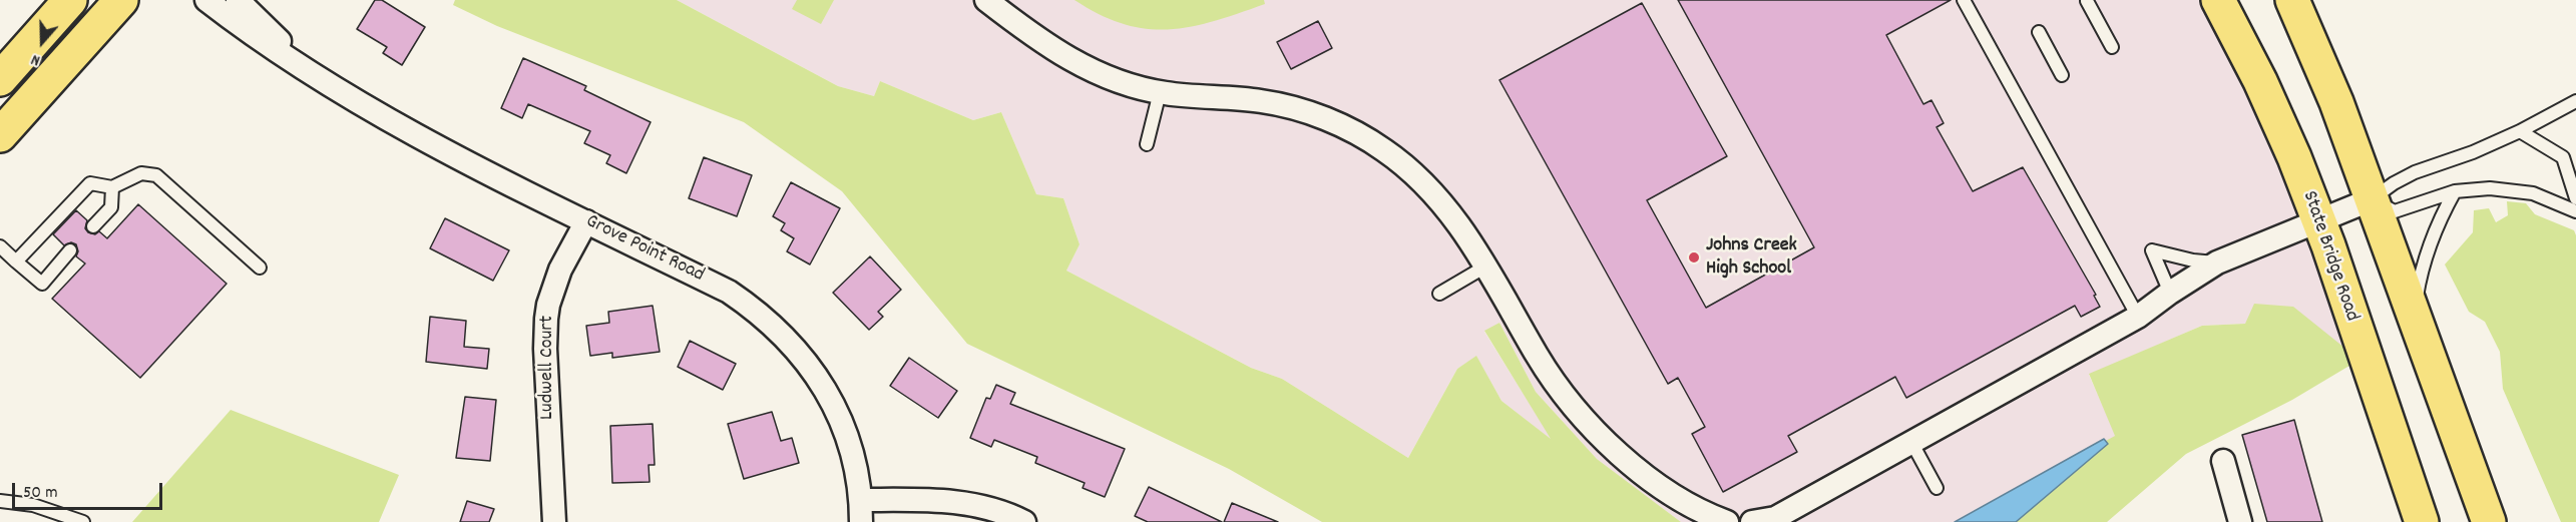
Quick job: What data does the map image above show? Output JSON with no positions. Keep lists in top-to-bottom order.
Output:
{
  "streets": {
    "highway": ["State Bridge Road"],
    "street": ["Grove Point Road", "Ludwell Court"]
  },
  "crossings": [
    ["Grove Point Road", "Ludwell Court"]
  ],
  "places": ["Johns Creek High School"],
  "scale_bar": "50 m",
  "north": "bottom"
}
